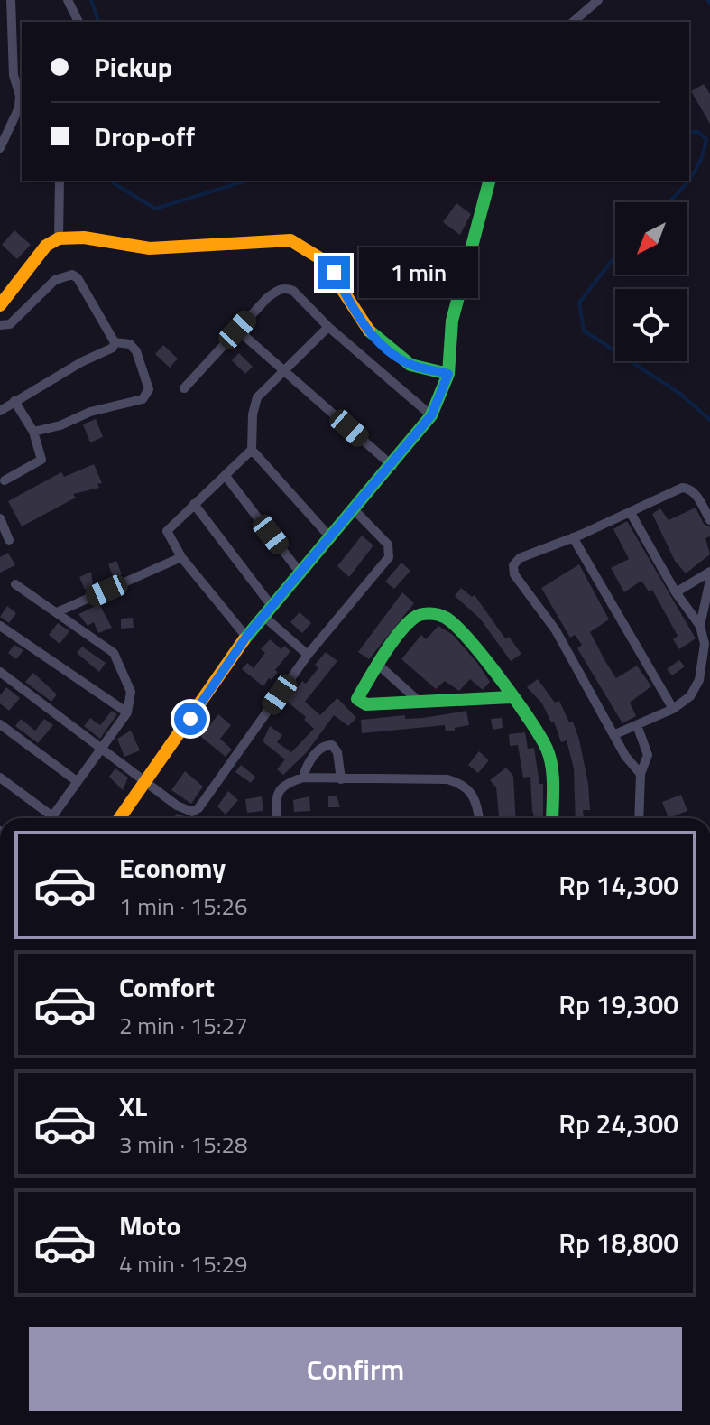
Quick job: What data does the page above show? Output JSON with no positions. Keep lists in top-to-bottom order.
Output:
{
  "north": "bottom left",
  "page": {
    "banner": ["Pickup", "Drop-off"],
    "bubble": "1 min",
    "list": [
      {
        "name": "Economy",
        "note": "1 min · 15:26",
        "value": "Rp 14,300"
      },
      {
        "name": "Comfort",
        "note": "2 min · 15:27",
        "value": "Rp 19,300"
      },
      {
        "name": "XL",
        "note": "3 min · 15:28",
        "value": "Rp 24,300"
      },
      {
        "name": "Moto",
        "note": "4 min · 15:29",
        "value": "Rp 18,800"
      }
    ],
    "buttons": "Confirm"
  }
}
